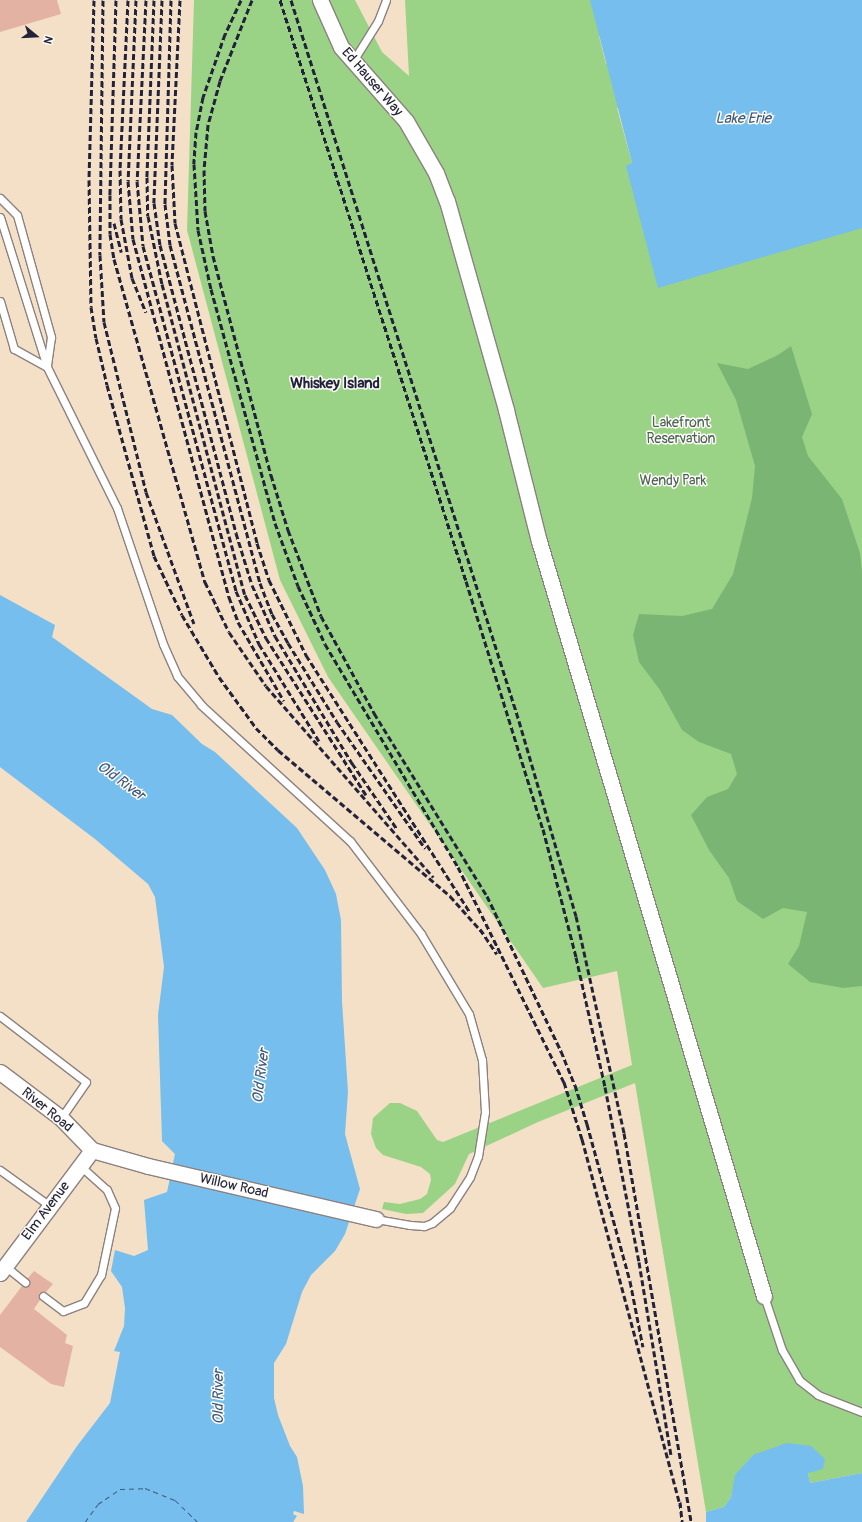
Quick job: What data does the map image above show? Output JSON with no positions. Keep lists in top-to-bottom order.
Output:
{
  "streets": {
    "street": [
      "Ed Hauser Way",
      "River Road",
      "Willow Road",
      "Elm Avenue"
    ]
  },
  "crossings": [
    ["River Road", "Willow Road"],
    ["River Road", "Elm Avenue"],
    ["Willow Road", "Elm Avenue"]
  ],
  "districts": ["Whiskey Island"],
  "water": ["Lake Erie", "Old River"],
  "parks": ["Lakefront Reservation", "Wendy Park"],
  "north": "right"
}
